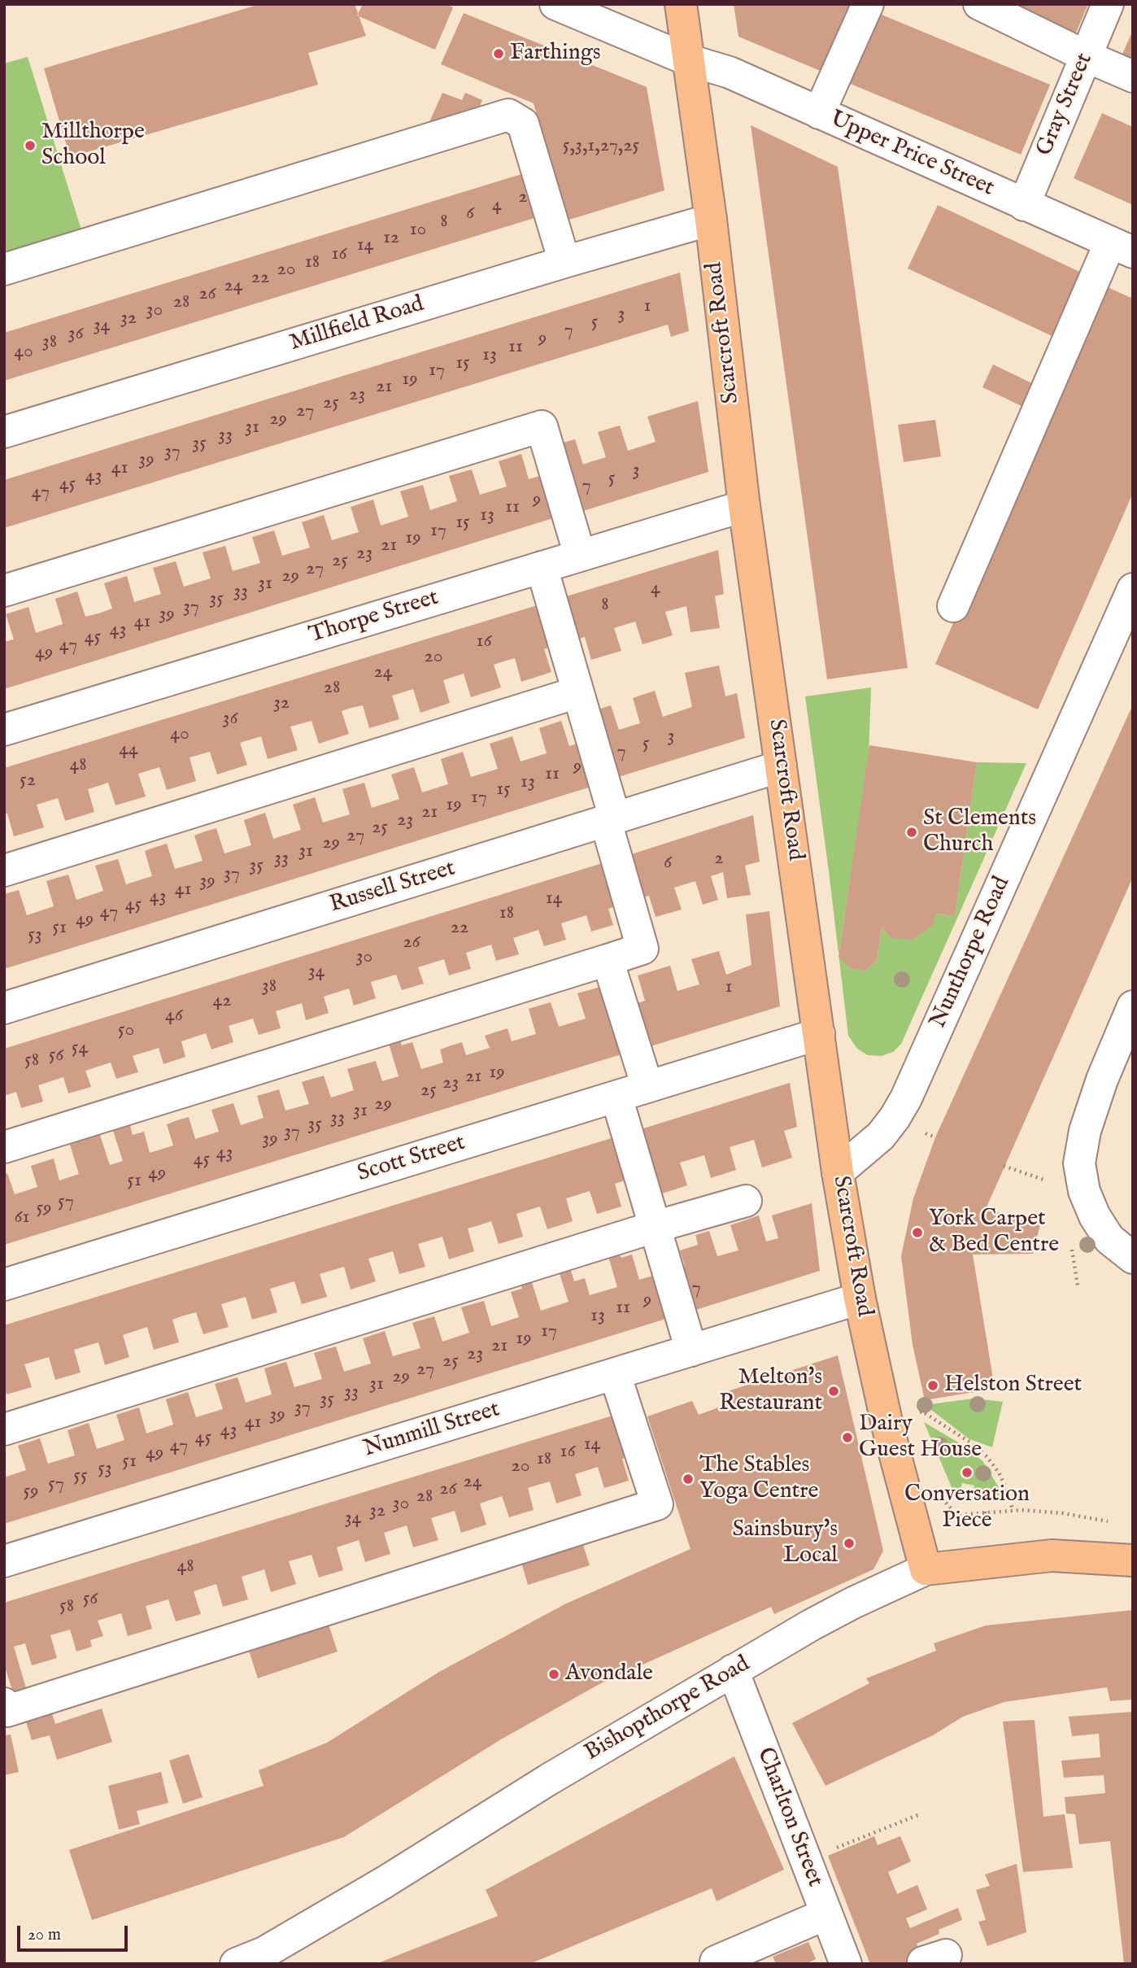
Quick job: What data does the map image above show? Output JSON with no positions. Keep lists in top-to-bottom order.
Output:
{
  "streets": {
    "main road": ["Scarcroft Road", "Bishopthorpe Road"],
    "street": [
      "Gray Street",
      "Upper Price Street",
      "Millfield Road",
      "Thorpe Street",
      "Russell Street",
      "Nunthorpe Road",
      "Scott Street",
      "Nunmill Street",
      "Charlton Street"
    ]
  },
  "crossings": [
    ["Gray Street", "Upper Price Street"],
    ["Upper Price Street", "Scarcroft Road"],
    ["Millfield Road", "Scarcroft Road"],
    ["Scarcroft Road", "Thorpe Street"],
    ["Scarcroft Road", "Russell Street"],
    ["Scarcroft Road", "Nunthorpe Road"],
    ["Scarcroft Road", "Scott Street"],
    ["Scarcroft Road", "Nunmill Street"],
    ["Scarcroft Road", "Bishopthorpe Road"],
    ["Bishopthorpe Road", "Charlton Street"]
  ],
  "places": [
    "Farthings",
    "Millthorpe School",
    "St Clements Church",
    "York Carpet & Bed Centre",
    "Helston Street",
    "Melton's Restaurant",
    "Dairy Guest House",
    "Conversation Piece",
    "The Stables Yoga Centre",
    "Sainsbury's Local",
    "Avondale"
  ],
  "house_numbers": [
    "5,3,1,27,25",
    "2",
    "4",
    "6",
    "8",
    "10",
    "12",
    "14",
    "16",
    "18",
    "20",
    "22",
    "24",
    "26",
    "28",
    "1",
    "30",
    "3",
    "32",
    "5",
    "34",
    "7",
    "36",
    "9",
    "38",
    "11",
    "40",
    "13",
    "15",
    "17",
    "19",
    "21",
    "23",
    "25",
    "27",
    "29",
    "31",
    "33",
    "35",
    "37",
    "39",
    "41",
    "3",
    "43",
    "5",
    "45",
    "7",
    "47",
    "9",
    "11",
    "13",
    "15",
    "17",
    "19",
    "21",
    "23",
    "25",
    "27",
    "29",
    "31",
    "4",
    "33",
    "35",
    "8",
    "37",
    "39",
    "41",
    "43",
    "45",
    "16",
    "47",
    "49",
    "20",
    "24",
    "28",
    "32",
    "36",
    "40",
    "3",
    "5",
    "44",
    "7",
    "48",
    "9",
    "11",
    "52",
    "13",
    "15",
    "17",
    "19",
    "21",
    "23",
    "25",
    "27",
    "29",
    "31",
    "33",
    "2",
    "6",
    "35",
    "37",
    "39",
    "41",
    "43",
    "14",
    "45",
    "47",
    "18",
    "49",
    "51",
    "22",
    "53",
    "26",
    "30",
    "34",
    "38",
    "1",
    "42",
    "46",
    "50",
    "54",
    "56",
    "58",
    "19",
    "21",
    "23",
    "25",
    "29",
    "31",
    "33",
    "35",
    "37",
    "39",
    "43",
    "45",
    "49",
    "51",
    "57",
    "59",
    "61",
    "7",
    "9",
    "11",
    "13",
    "17",
    "19",
    "21",
    "23",
    "25",
    "27",
    "29",
    "31",
    "33",
    "35",
    "37",
    "39",
    "41",
    "43",
    "45",
    "14",
    "47",
    "16",
    "49",
    "18",
    "51",
    "20",
    "53",
    "55",
    "24",
    "57",
    "26",
    "59",
    "28",
    "30",
    "32",
    "34",
    "48",
    "56",
    "58"
  ],
  "scale_bar": "20 m"
}
